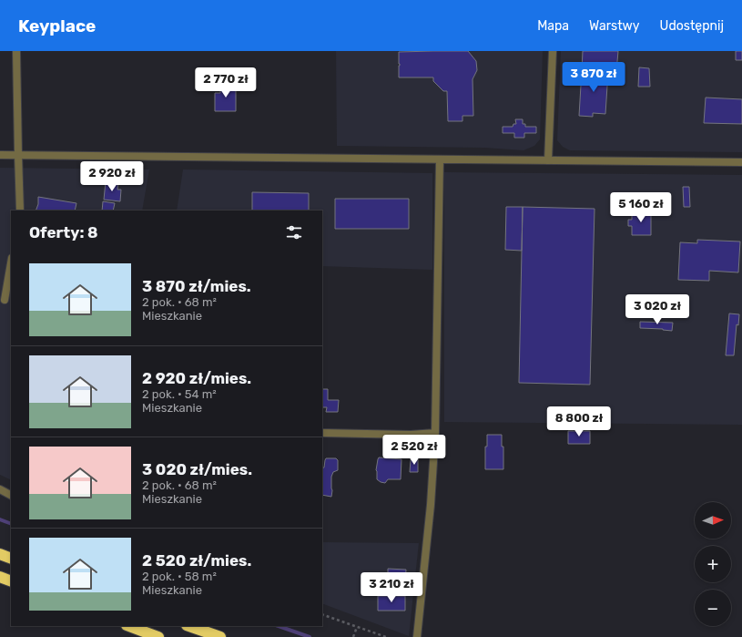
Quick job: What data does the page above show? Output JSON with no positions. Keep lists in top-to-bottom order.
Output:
{
  "north": "right",
  "page": {
    "header": "Keyplace",
    "nav": ["Mapa", "Warstwy", "Udostępnij"],
    "price": [
      "3 870 zł",
      "2 770 zł",
      "2 920 zł",
      "5 160 zł",
      "3 020 zł",
      "8 800 zł",
      "2 520 zł",
      "3 210 zł"
    ],
    "heading": "Oferty: 8",
    "list": [
      {
        "name": "3 870 zł/mies.",
        "note": "2 pok. · 68 m² · Mieszkanie"
      },
      {
        "name": "2 920 zł/mies.",
        "note": "2 pok. · 54 m² · Mieszkanie"
      },
      {
        "name": "3 020 zł/mies.",
        "note": "2 pok. · 68 m² · Mieszkanie"
      },
      {
        "name": "2 520 zł/mies.",
        "note": "2 pok. · 58 m² · Mieszkanie"
      }
    ],
    "map_buttons": ["+", "−"]
  }
}
